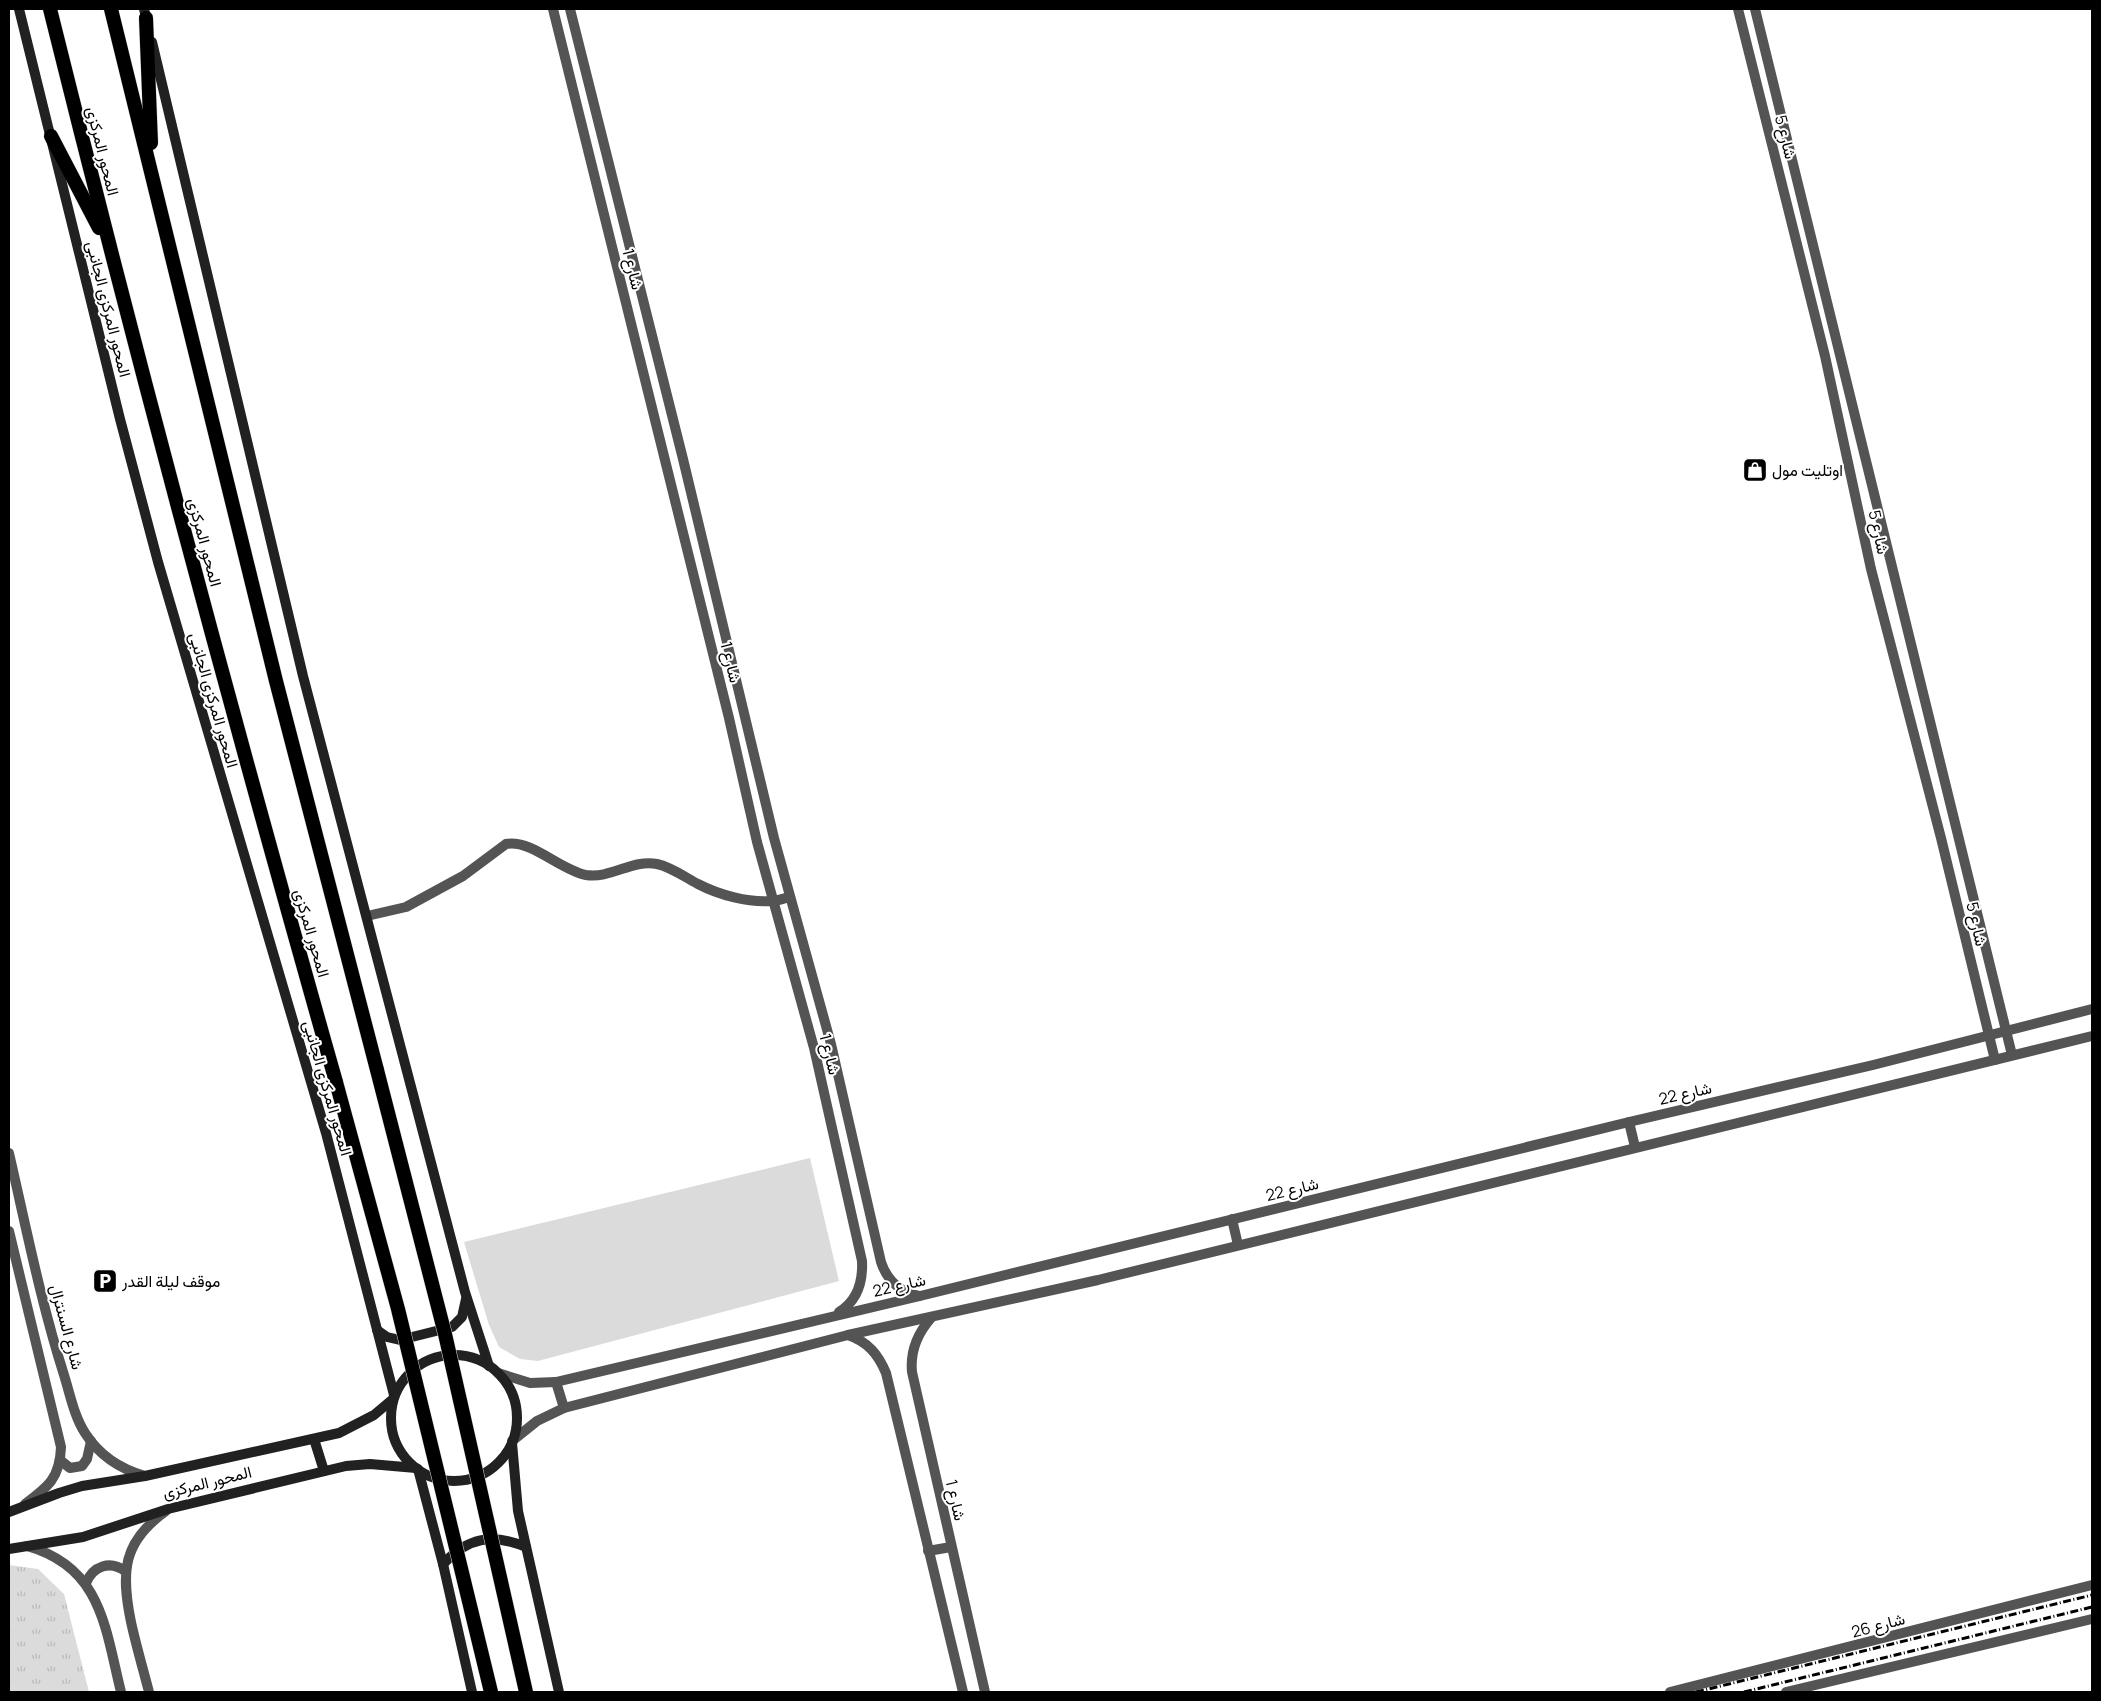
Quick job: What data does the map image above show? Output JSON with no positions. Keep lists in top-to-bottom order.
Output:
{
  "streets": {
    "highway": ["المحور المركزى"],
    "main road": ["المحور المركزى الجانبى"],
    "street": [
      "شارع 5",
      "شارع 1",
      "شارع 22",
      "شارع السنترال",
      "شارع 26"
    ]
  },
  "crossings": [
    ["شارع 5", "شارع 22"],
    ["المحور المركزى", "المحور المركزى الجانبى"],
    ["المحور المركزى", "شارع 22"],
    ["المحور المركزى", "شارع السنترال"],
    ["شارع 1", "شارع 22"],
    ["المحور المركزى الجانبى", "شارع 22"]
  ],
  "places": {
    "shop": ["اوتليت مول"],
    "parking": ["موقف ليلة القدر"]
  }
}
